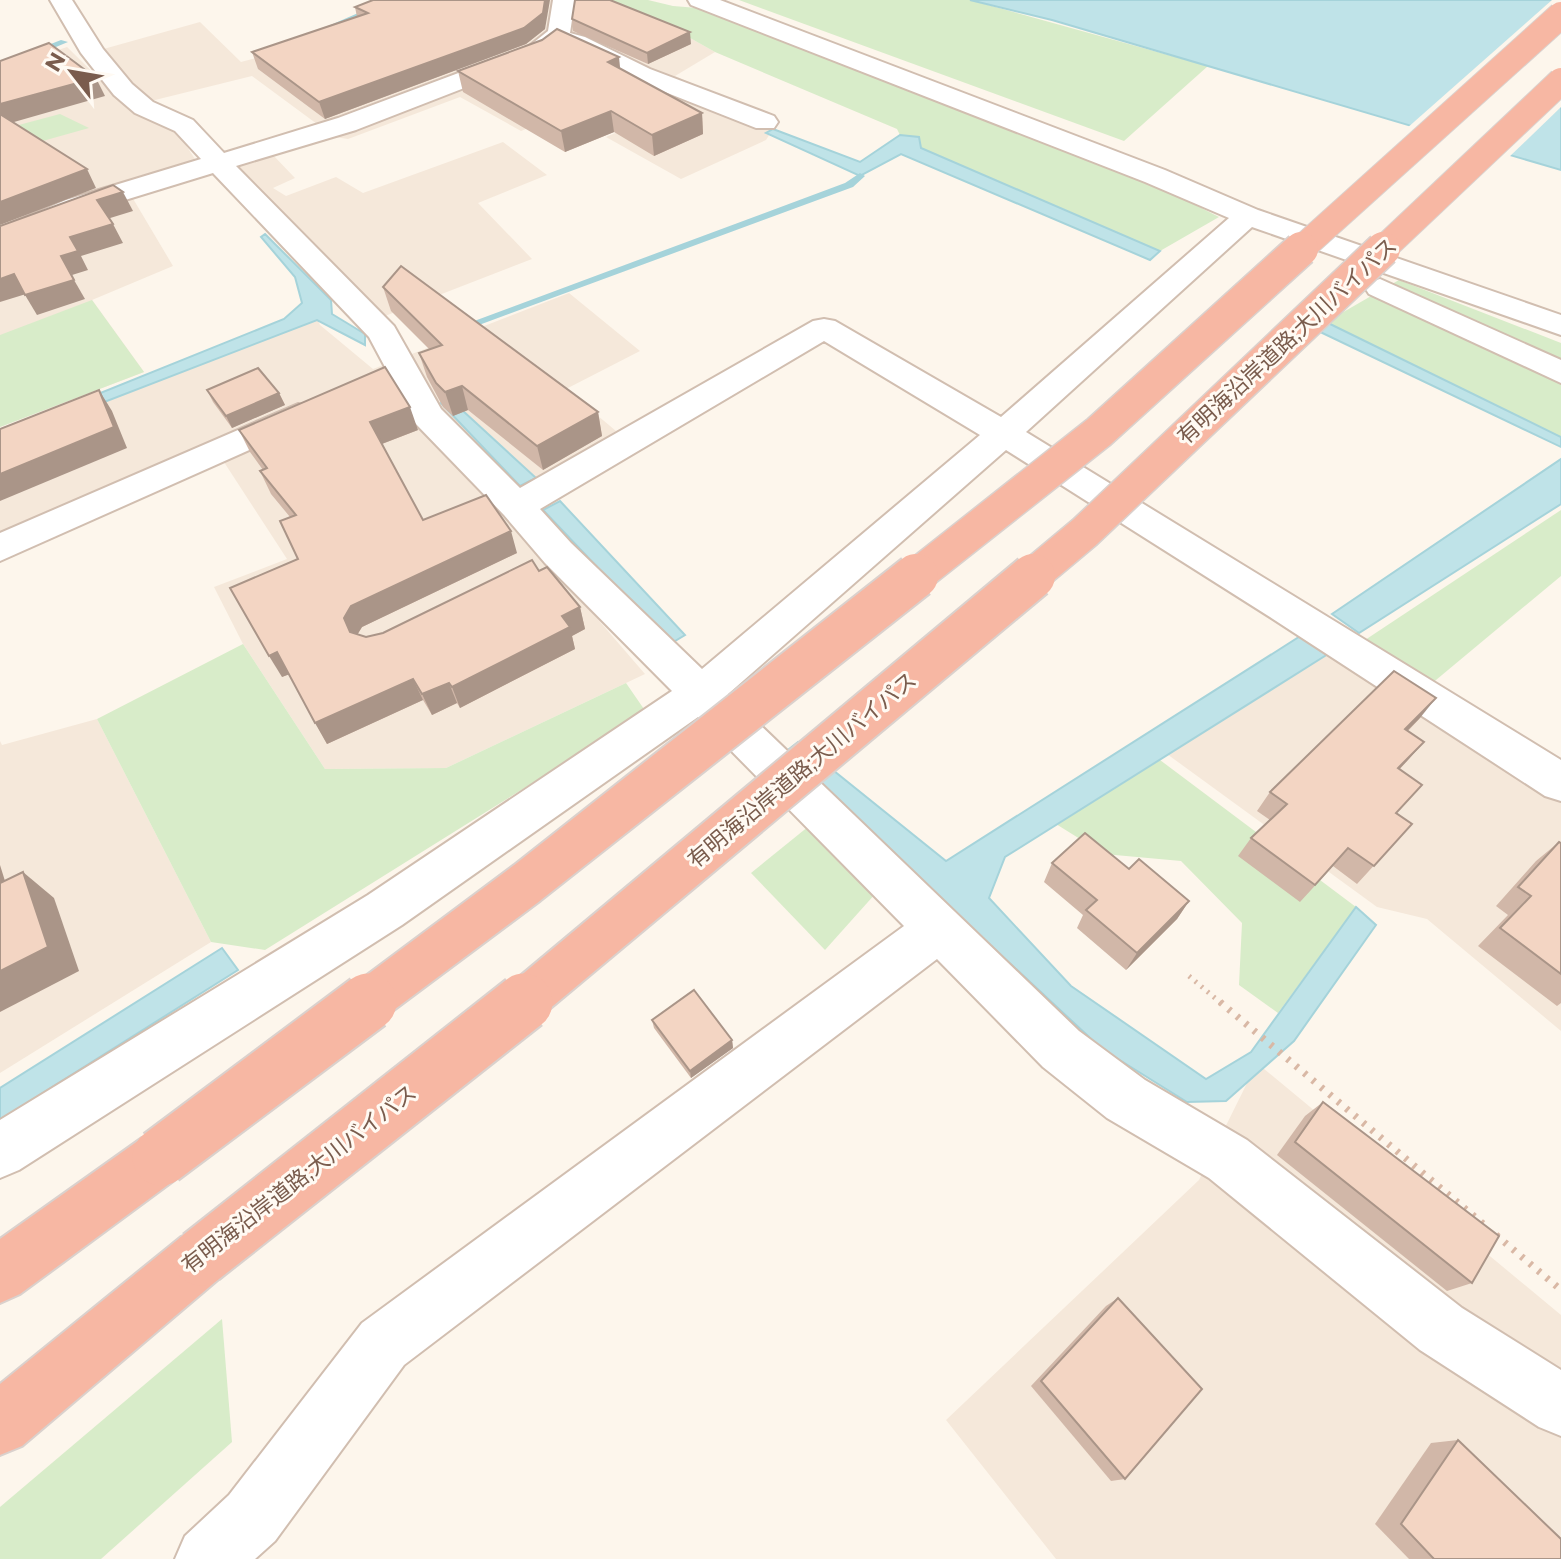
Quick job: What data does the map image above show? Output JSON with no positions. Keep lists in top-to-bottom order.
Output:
{
  "streets": {
    "highway": ["有明海沿岸道路;大川バイパス"]
  },
  "north": "top left"
}
